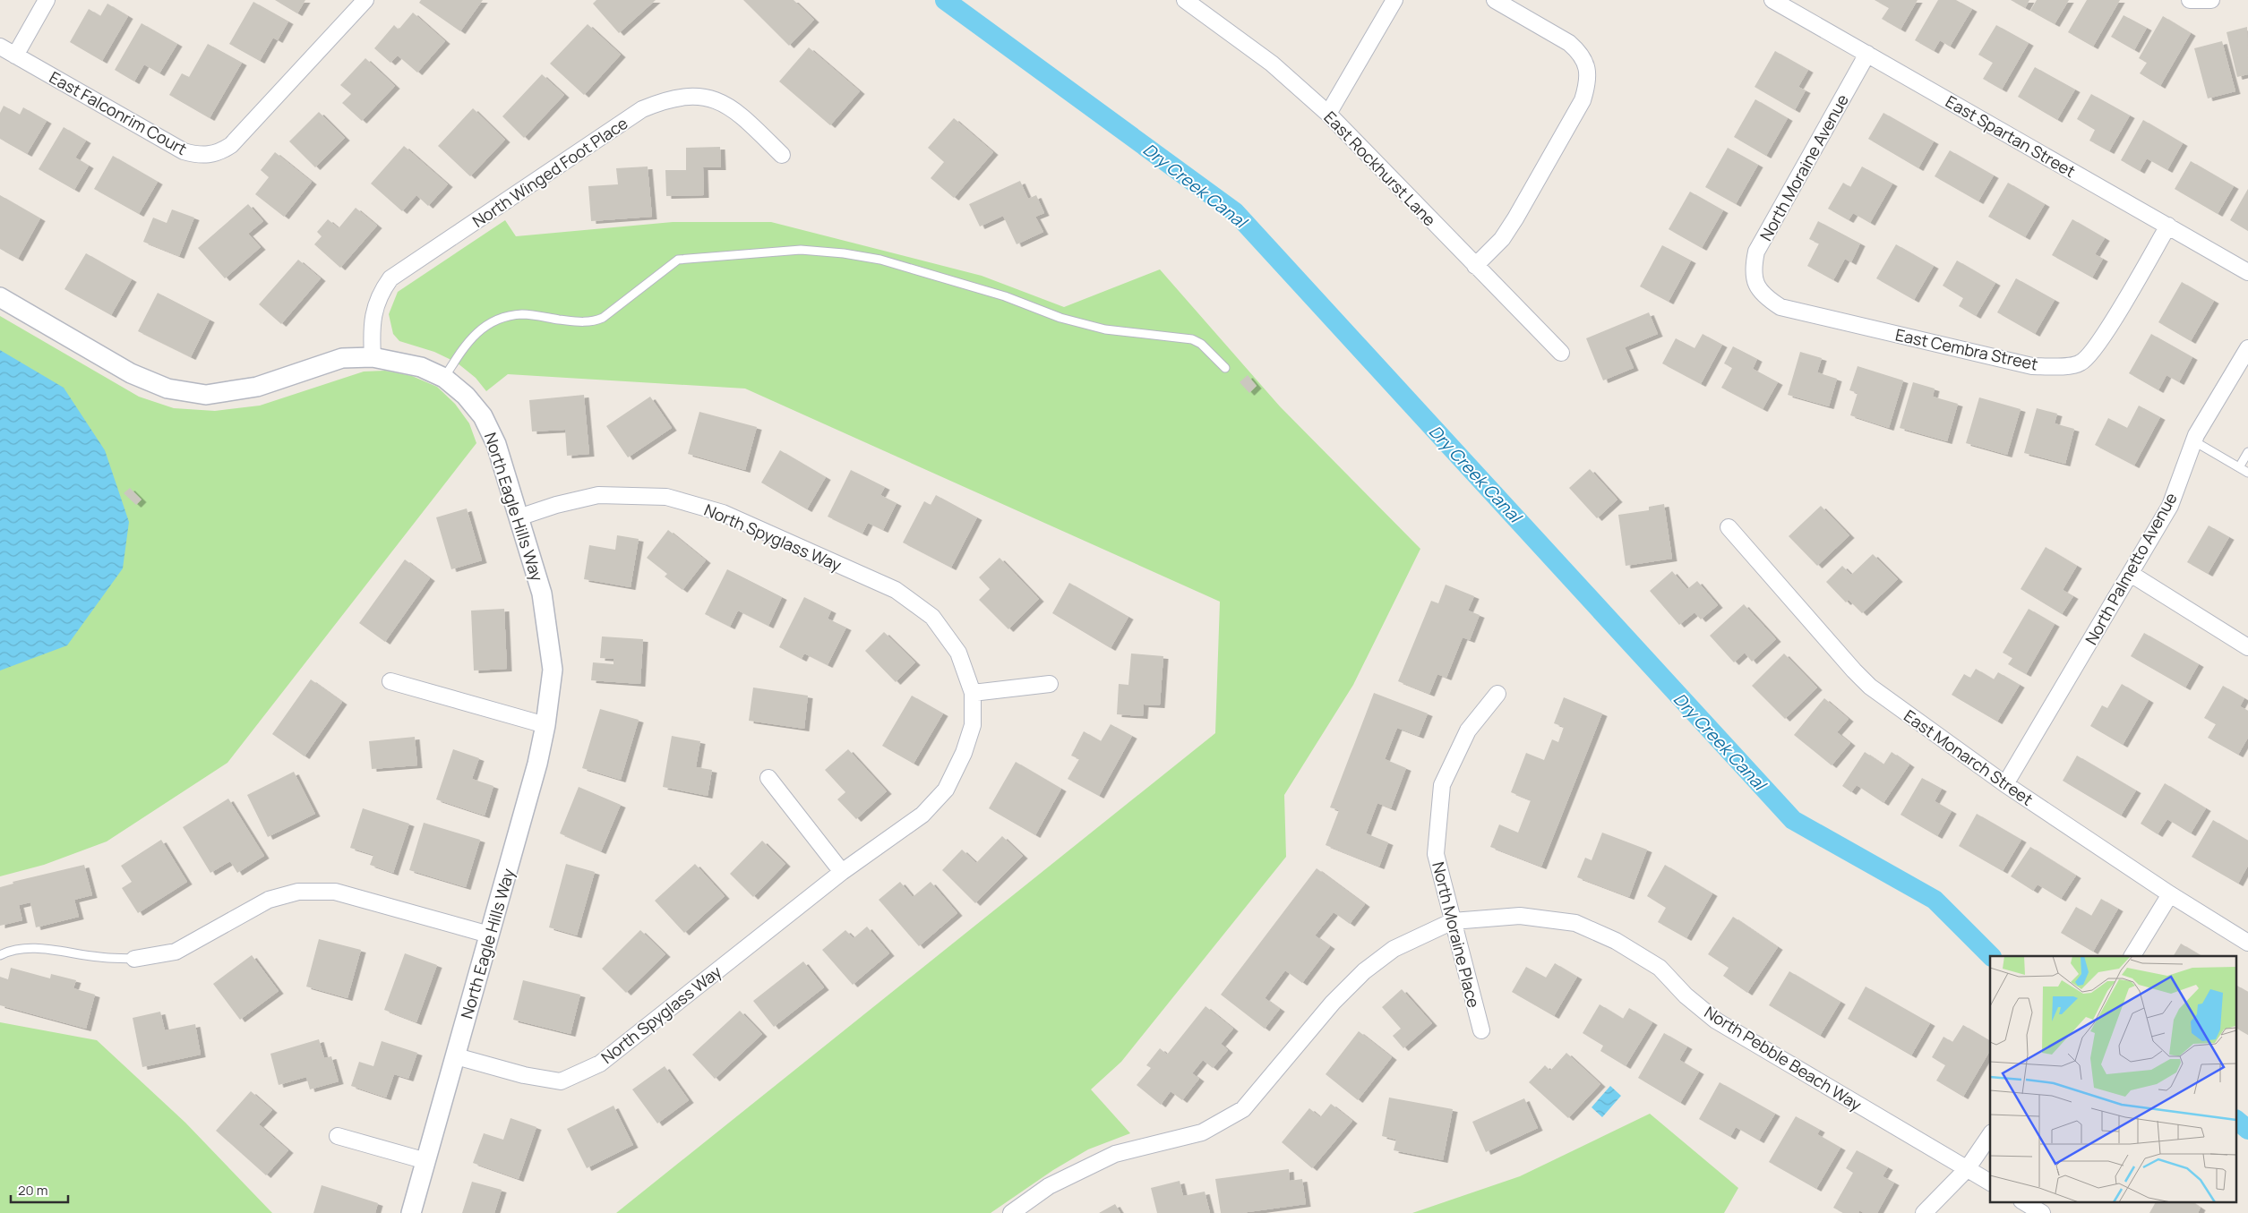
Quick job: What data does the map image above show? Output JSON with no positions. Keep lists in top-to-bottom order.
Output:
{
  "streets": {
    "street": [
      "East Falconrim Court",
      "East Spartan Street",
      "North Moraine Avenue",
      "East Rockhurst Lane",
      "North Winged Foot Place",
      "East Cembra Street",
      "North Eagle Hills Way",
      "North Spyglass Way",
      "North Palmetto Avenue",
      "East Monarch Street",
      "North Moraine Place",
      "North Pebble Beach Way"
    ]
  },
  "crossings": [
    ["East Spartan Street", "North Moraine Avenue"],
    ["East Spartan Street", "East Cembra Street"],
    ["North Moraine Avenue", "East Cembra Street"],
    ["North Winged Foot Place", "North Eagle Hills Way"],
    ["North Eagle Hills Way", "North Spyglass Way"],
    ["North Palmetto Avenue", "East Monarch Street"],
    ["North Moraine Place", "North Pebble Beach Way"]
  ],
  "water": ["Dry Creek Canal"],
  "scale_bar": "20 m"
}
